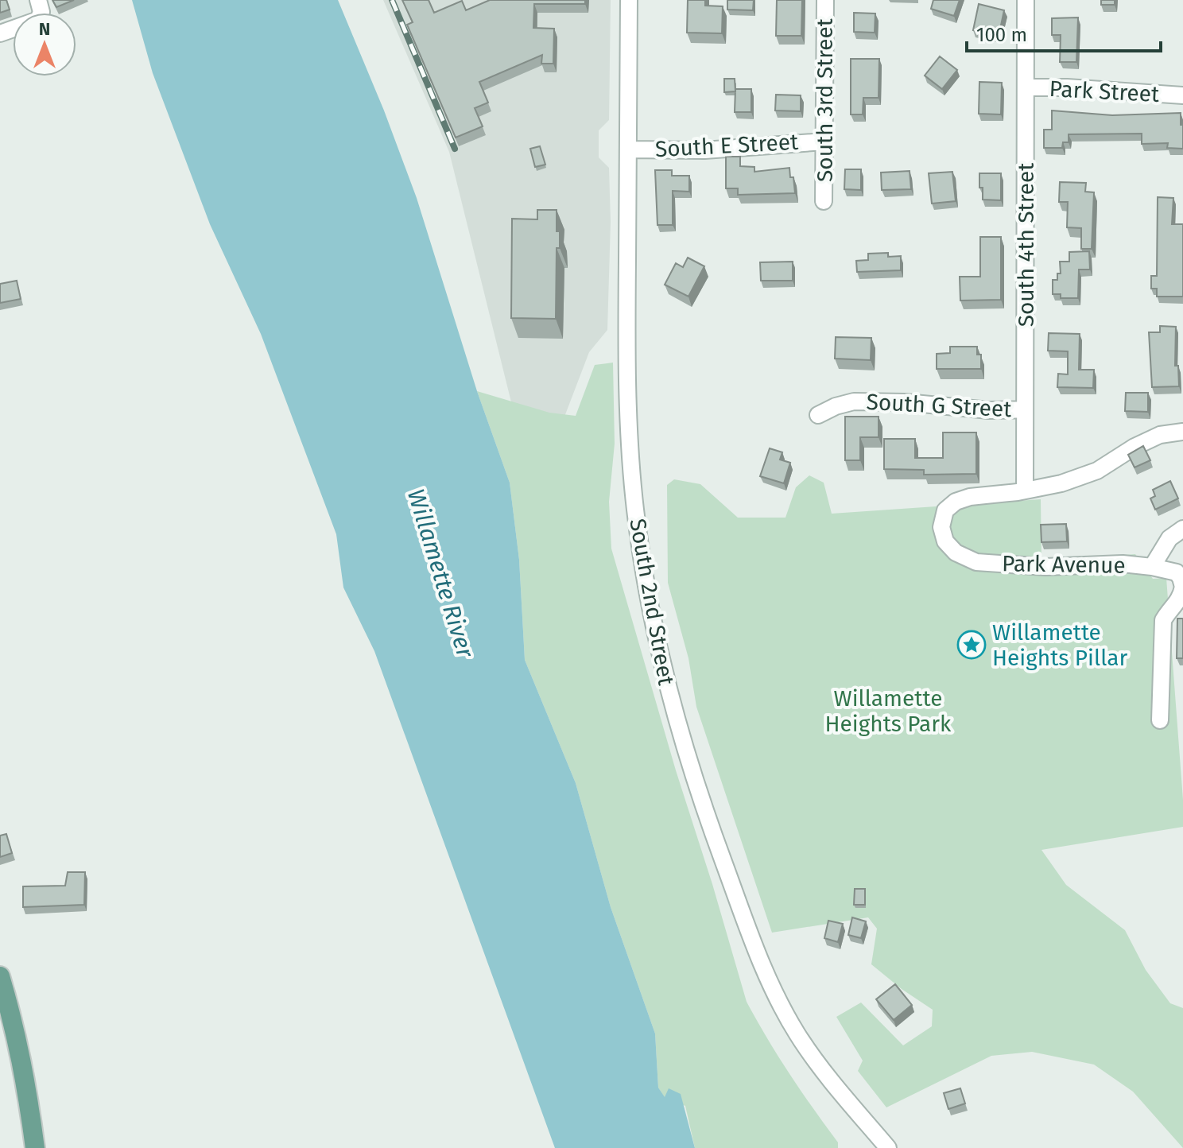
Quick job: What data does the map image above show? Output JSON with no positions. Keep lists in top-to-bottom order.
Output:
{
  "streets": {
    "street": [
      "Park Street",
      "South 3rd Street",
      "South E Street",
      "South 4th Street",
      "South G Street",
      "Park Avenue",
      "South 2nd Street"
    ]
  },
  "crossings": [
    ["Park Street", "South 4th Street"],
    ["South 3rd Street", "South E Street"],
    ["South E Street", "South 2nd Street"],
    ["South 4th Street", "South G Street"],
    ["South 4th Street", "Park Avenue"]
  ],
  "water": ["Willamette River"],
  "parks": ["Willamette Heights Park"],
  "places": {
    "place": ["Willamette Heights Pillar"]
  },
  "scale_bar": "100 m",
  "north": "top"
}
